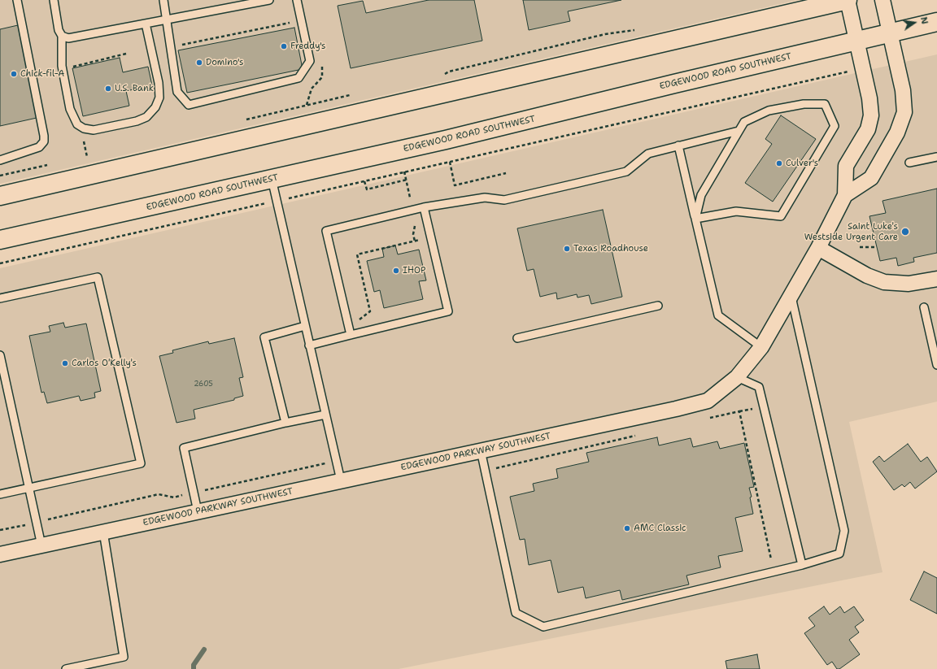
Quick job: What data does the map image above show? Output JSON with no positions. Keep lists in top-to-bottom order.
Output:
{
  "streets": {
    "main road": ["EDGEWOOD ROAD SOUTHWEST"],
    "street": ["EDGEWOOD PARKWAY SOUTHWEST"]
  },
  "crossings": [
    ["EDGEWOOD ROAD SOUTHWEST", "EDGEWOOD PARKWAY SOUTHWEST"]
  ],
  "places": [
    "Freddy's",
    "Domino's",
    "Chick-fil-A",
    "U.S. Bank",
    "Culver's",
    "Saint Luke's Westside Urgent Care",
    "Texas Roadhouse",
    "IHOP",
    "Carlos O'Kelly's",
    "AMC Classic"
  ],
  "house_numbers": ["2605"],
  "north": "right"
}
